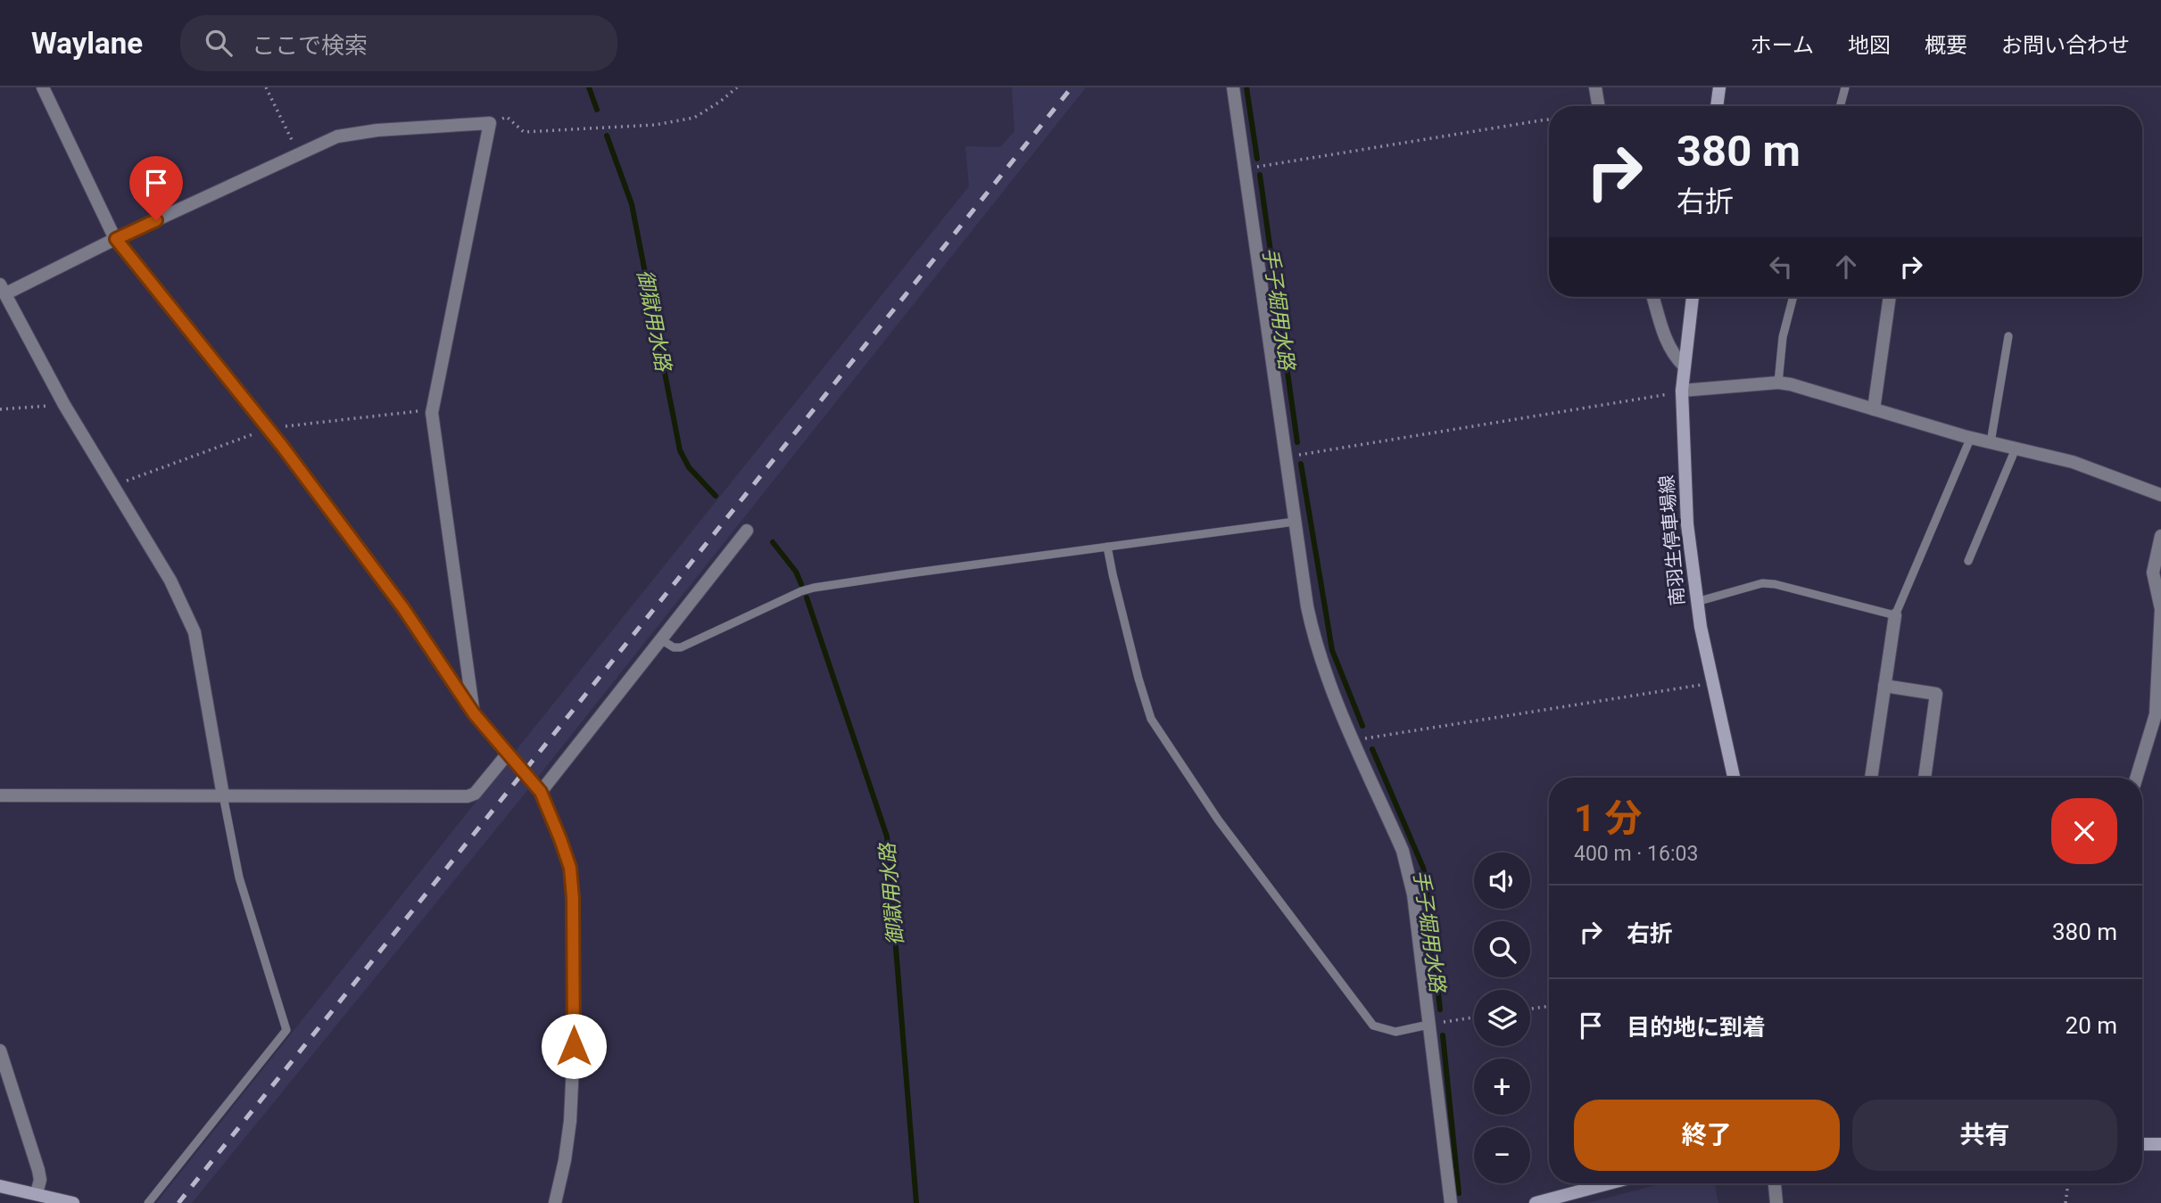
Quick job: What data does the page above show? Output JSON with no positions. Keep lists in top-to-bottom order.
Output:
{
  "streets": {
    "main road": ["南羽生停車場線"]
  },
  "water": ["手子堀用水路", "御獄用水路"],
  "page": {
    "header": "Waylane",
    "search": "ここで検索",
    "nav": [
      "ホーム",
      "地図",
      "概要",
      "お問い合わせ"
    ],
    "turn": ["380 m", "右折"],
    "heading": ["1 分", "400 m · 16:03"],
    "map_buttons": ["+", "−"],
    "list": [
      {
        "name": "右折",
        "value": "380 m"
      },
      {
        "name": "目的地に到着",
        "value": "20 m"
      }
    ],
    "buttons": ["終了", "共有"]
  }
}
